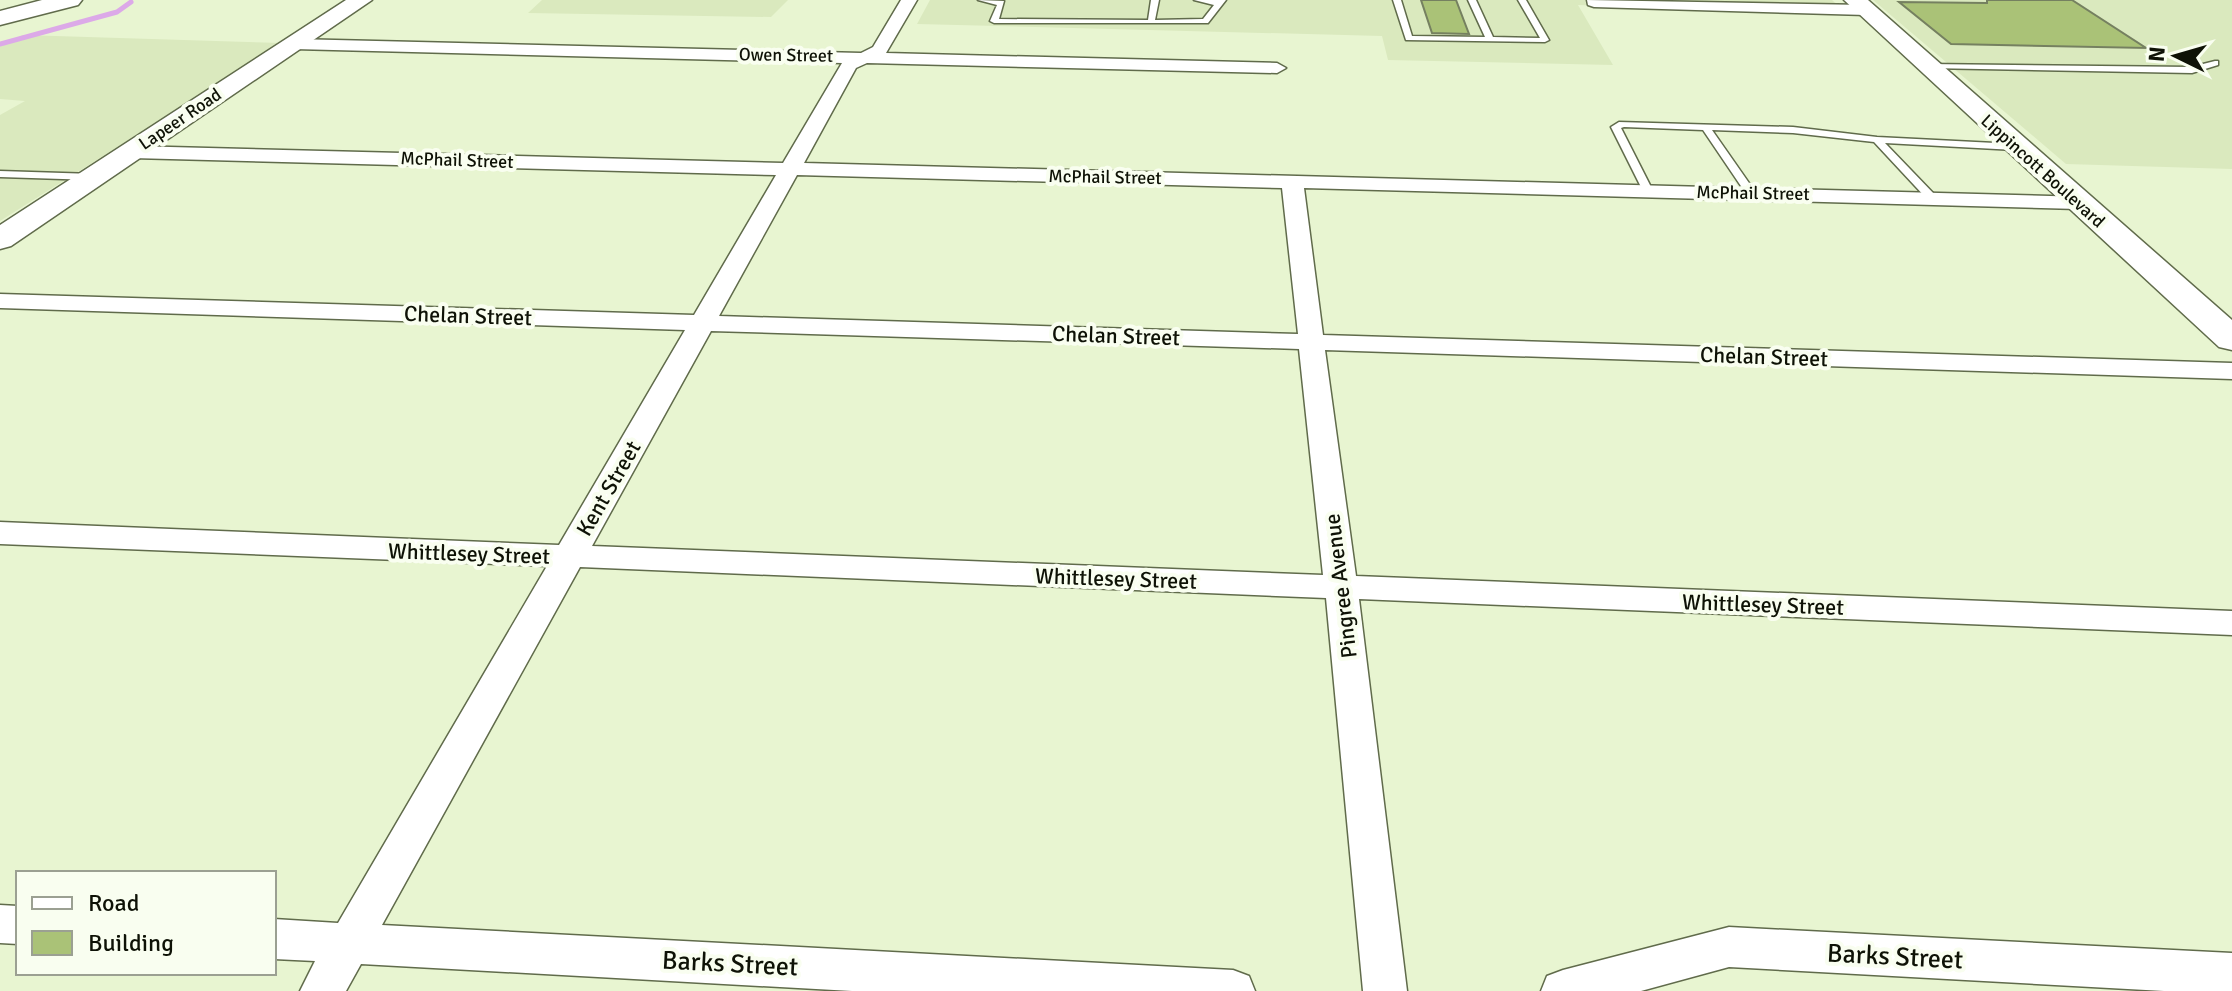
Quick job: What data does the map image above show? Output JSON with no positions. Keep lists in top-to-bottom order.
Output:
{
  "streets": {
    "street": [
      "Owen Street",
      "Lapeer Road",
      "McPhail Street",
      "Lippincott Boulevard",
      "Chelan Street",
      "Kent Street",
      "Whittlesey Street",
      "Pingree Avenue",
      "Barks Street"
    ]
  },
  "crossings": [
    ["Owen Street", "Lapeer Road"],
    ["Owen Street", "Kent Street"],
    ["Lapeer Road", "McPhail Street"],
    ["McPhail Street", "Lippincott Boulevard"],
    ["McPhail Street", "Kent Street"],
    ["McPhail Street", "Pingree Avenue"],
    ["Chelan Street", "Kent Street"],
    ["Chelan Street", "Pingree Avenue"],
    ["Kent Street", "Whittlesey Street"],
    ["Kent Street", "Barks Street"],
    ["Whittlesey Street", "Pingree Avenue"]
  ],
  "legend": ["Road", "Building"],
  "north": "left"
}
